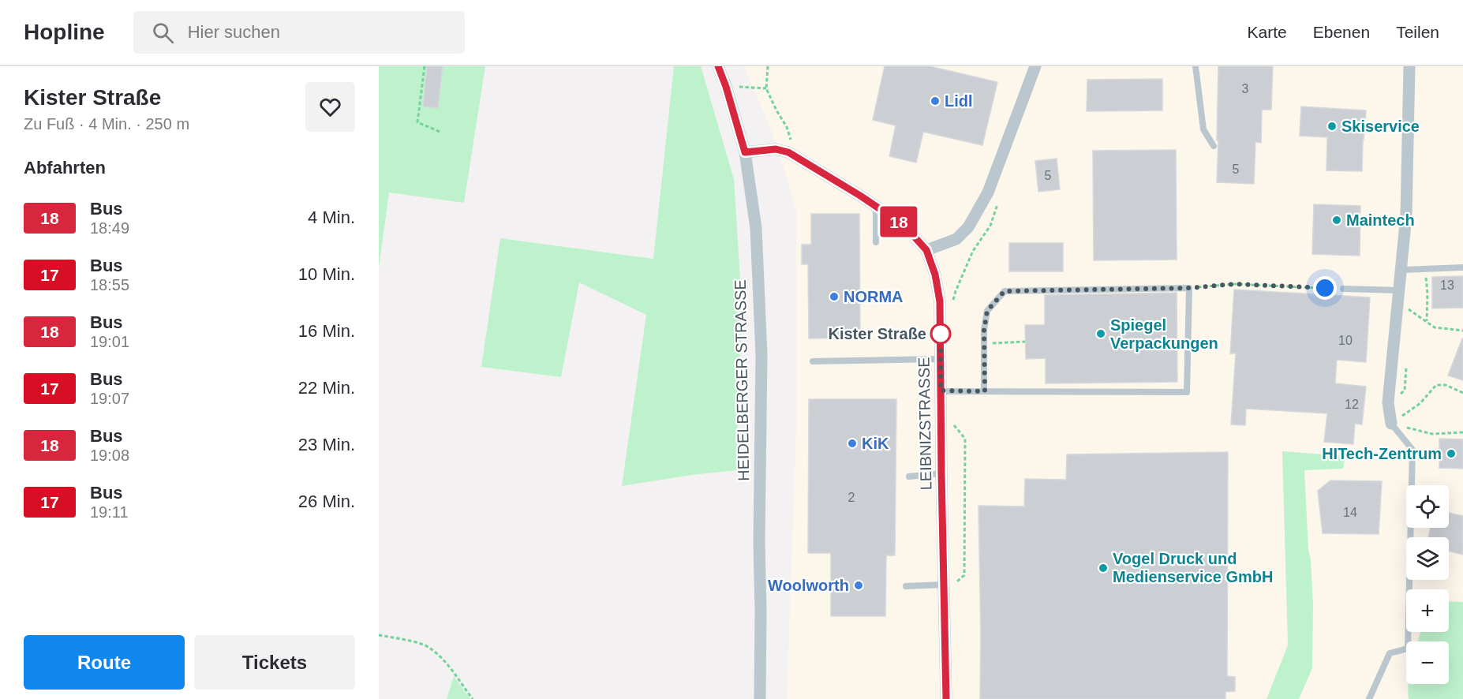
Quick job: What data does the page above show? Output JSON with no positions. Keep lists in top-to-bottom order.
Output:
{
  "streets": {
    "street": ["HEIDELBERGER STRASSE", "LEIBNIZSTRASSE"]
  },
  "crossings": [
    ["HEIDELBERGER STRASSE", "LEIBNIZSTRASSE"]
  ],
  "places": [
    "Lidl",
    "Skiservice",
    "Maintech",
    "NORMA",
    "Kister Straße",
    "Spiegel Verpackungen",
    "KiK",
    "HITech-Zentrum",
    "Vogel Druck und Medienservice GmbH",
    "Woolworth"
  ],
  "lines": ["bus line 18"],
  "house_numbers": [
    "3",
    "5",
    "5",
    "13",
    "10",
    "12",
    "2",
    "14"
  ],
  "page": {
    "header": "Hopline",
    "search": "Hier suchen",
    "nav": ["Karte", "Ebenen", "Teilen"],
    "heading": [
      ["Kister Straße", "Zu Fuß · 4 Min. · 250 m"],
      "Abfahrten"
    ],
    "on_map": "18",
    "list": [
      {
        "mark": "18",
        "name": "Bus",
        "note": "18:49",
        "value": "4 Min."
      },
      {
        "mark": "17",
        "name": "Bus",
        "note": "18:55",
        "value": "10 Min."
      },
      {
        "mark": "18",
        "name": "Bus",
        "note": "19:01",
        "value": "16 Min."
      },
      {
        "mark": "17",
        "name": "Bus",
        "note": "19:07",
        "value": "22 Min."
      },
      {
        "mark": "18",
        "name": "Bus",
        "note": "19:08",
        "value": "23 Min."
      },
      {
        "mark": "17",
        "name": "Bus",
        "note": "19:11",
        "value": "26 Min."
      }
    ],
    "map_buttons": ["+", "−"],
    "buttons": ["Route", "Tickets"]
  }
}
